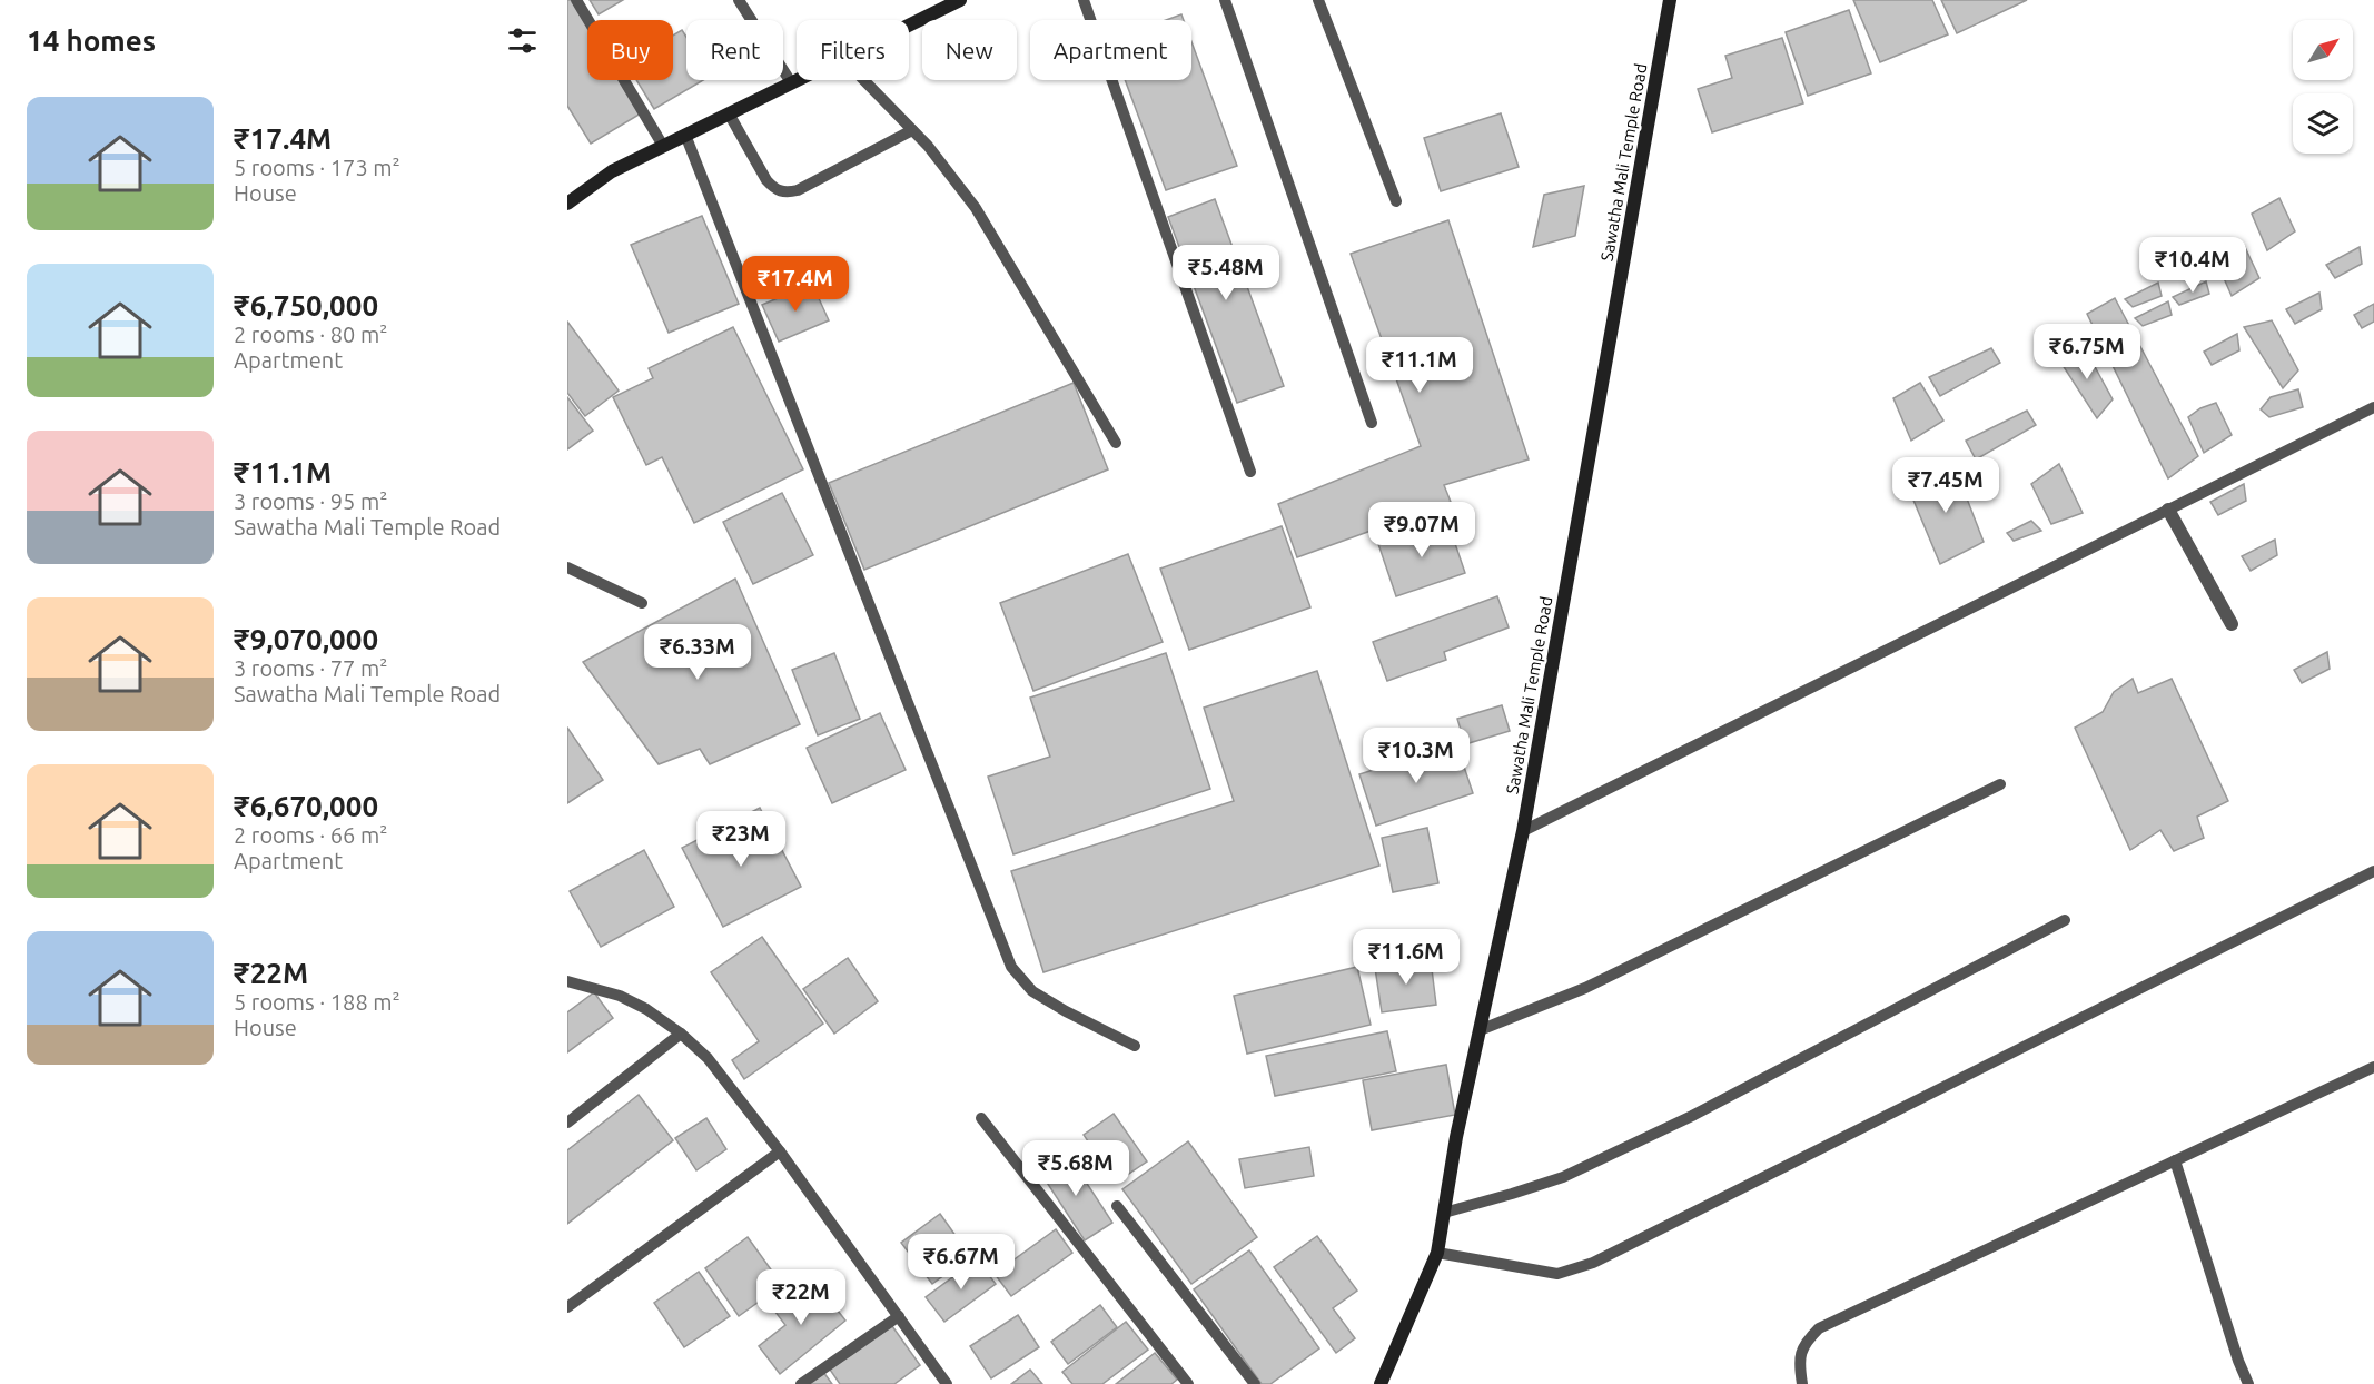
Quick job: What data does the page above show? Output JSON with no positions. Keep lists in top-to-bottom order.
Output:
{
  "streets": {
    "street": ["Sawatha Mali Temple Road"]
  },
  "north": "top right",
  "page": {
    "heading": "14 homes",
    "chip": [
      "Buy",
      "Rent",
      "Filters",
      "New",
      "Apartment"
    ],
    "list": [
      {
        "name": "₹17.4M",
        "note": "5 rooms · 173 m² · House"
      },
      {
        "name": "₹6,750,000",
        "note": "2 rooms · 80 m² · Apartment"
      },
      {
        "name": "₹11.1M",
        "note": "3 rooms · 95 m² · Sawatha Mali Temple Road"
      },
      {
        "name": "₹9,070,000",
        "note": "3 rooms · 77 m² · Sawatha Mali Temple Road"
      },
      {
        "name": "₹6,670,000",
        "note": "2 rooms · 66 m² · Apartment"
      },
      {
        "name": "₹22M",
        "note": "5 rooms · 188 m² · House"
      }
    ],
    "price": [
      "₹10.4M",
      "₹5.48M",
      "₹17.4M",
      "₹6.75M",
      "₹11.1M",
      "₹7.45M",
      "₹9.07M",
      "₹6.33M",
      "₹10.3M",
      "₹23M",
      "₹11.6M",
      "₹5.68M",
      "₹6.67M",
      "₹22M"
    ]
  }
}
